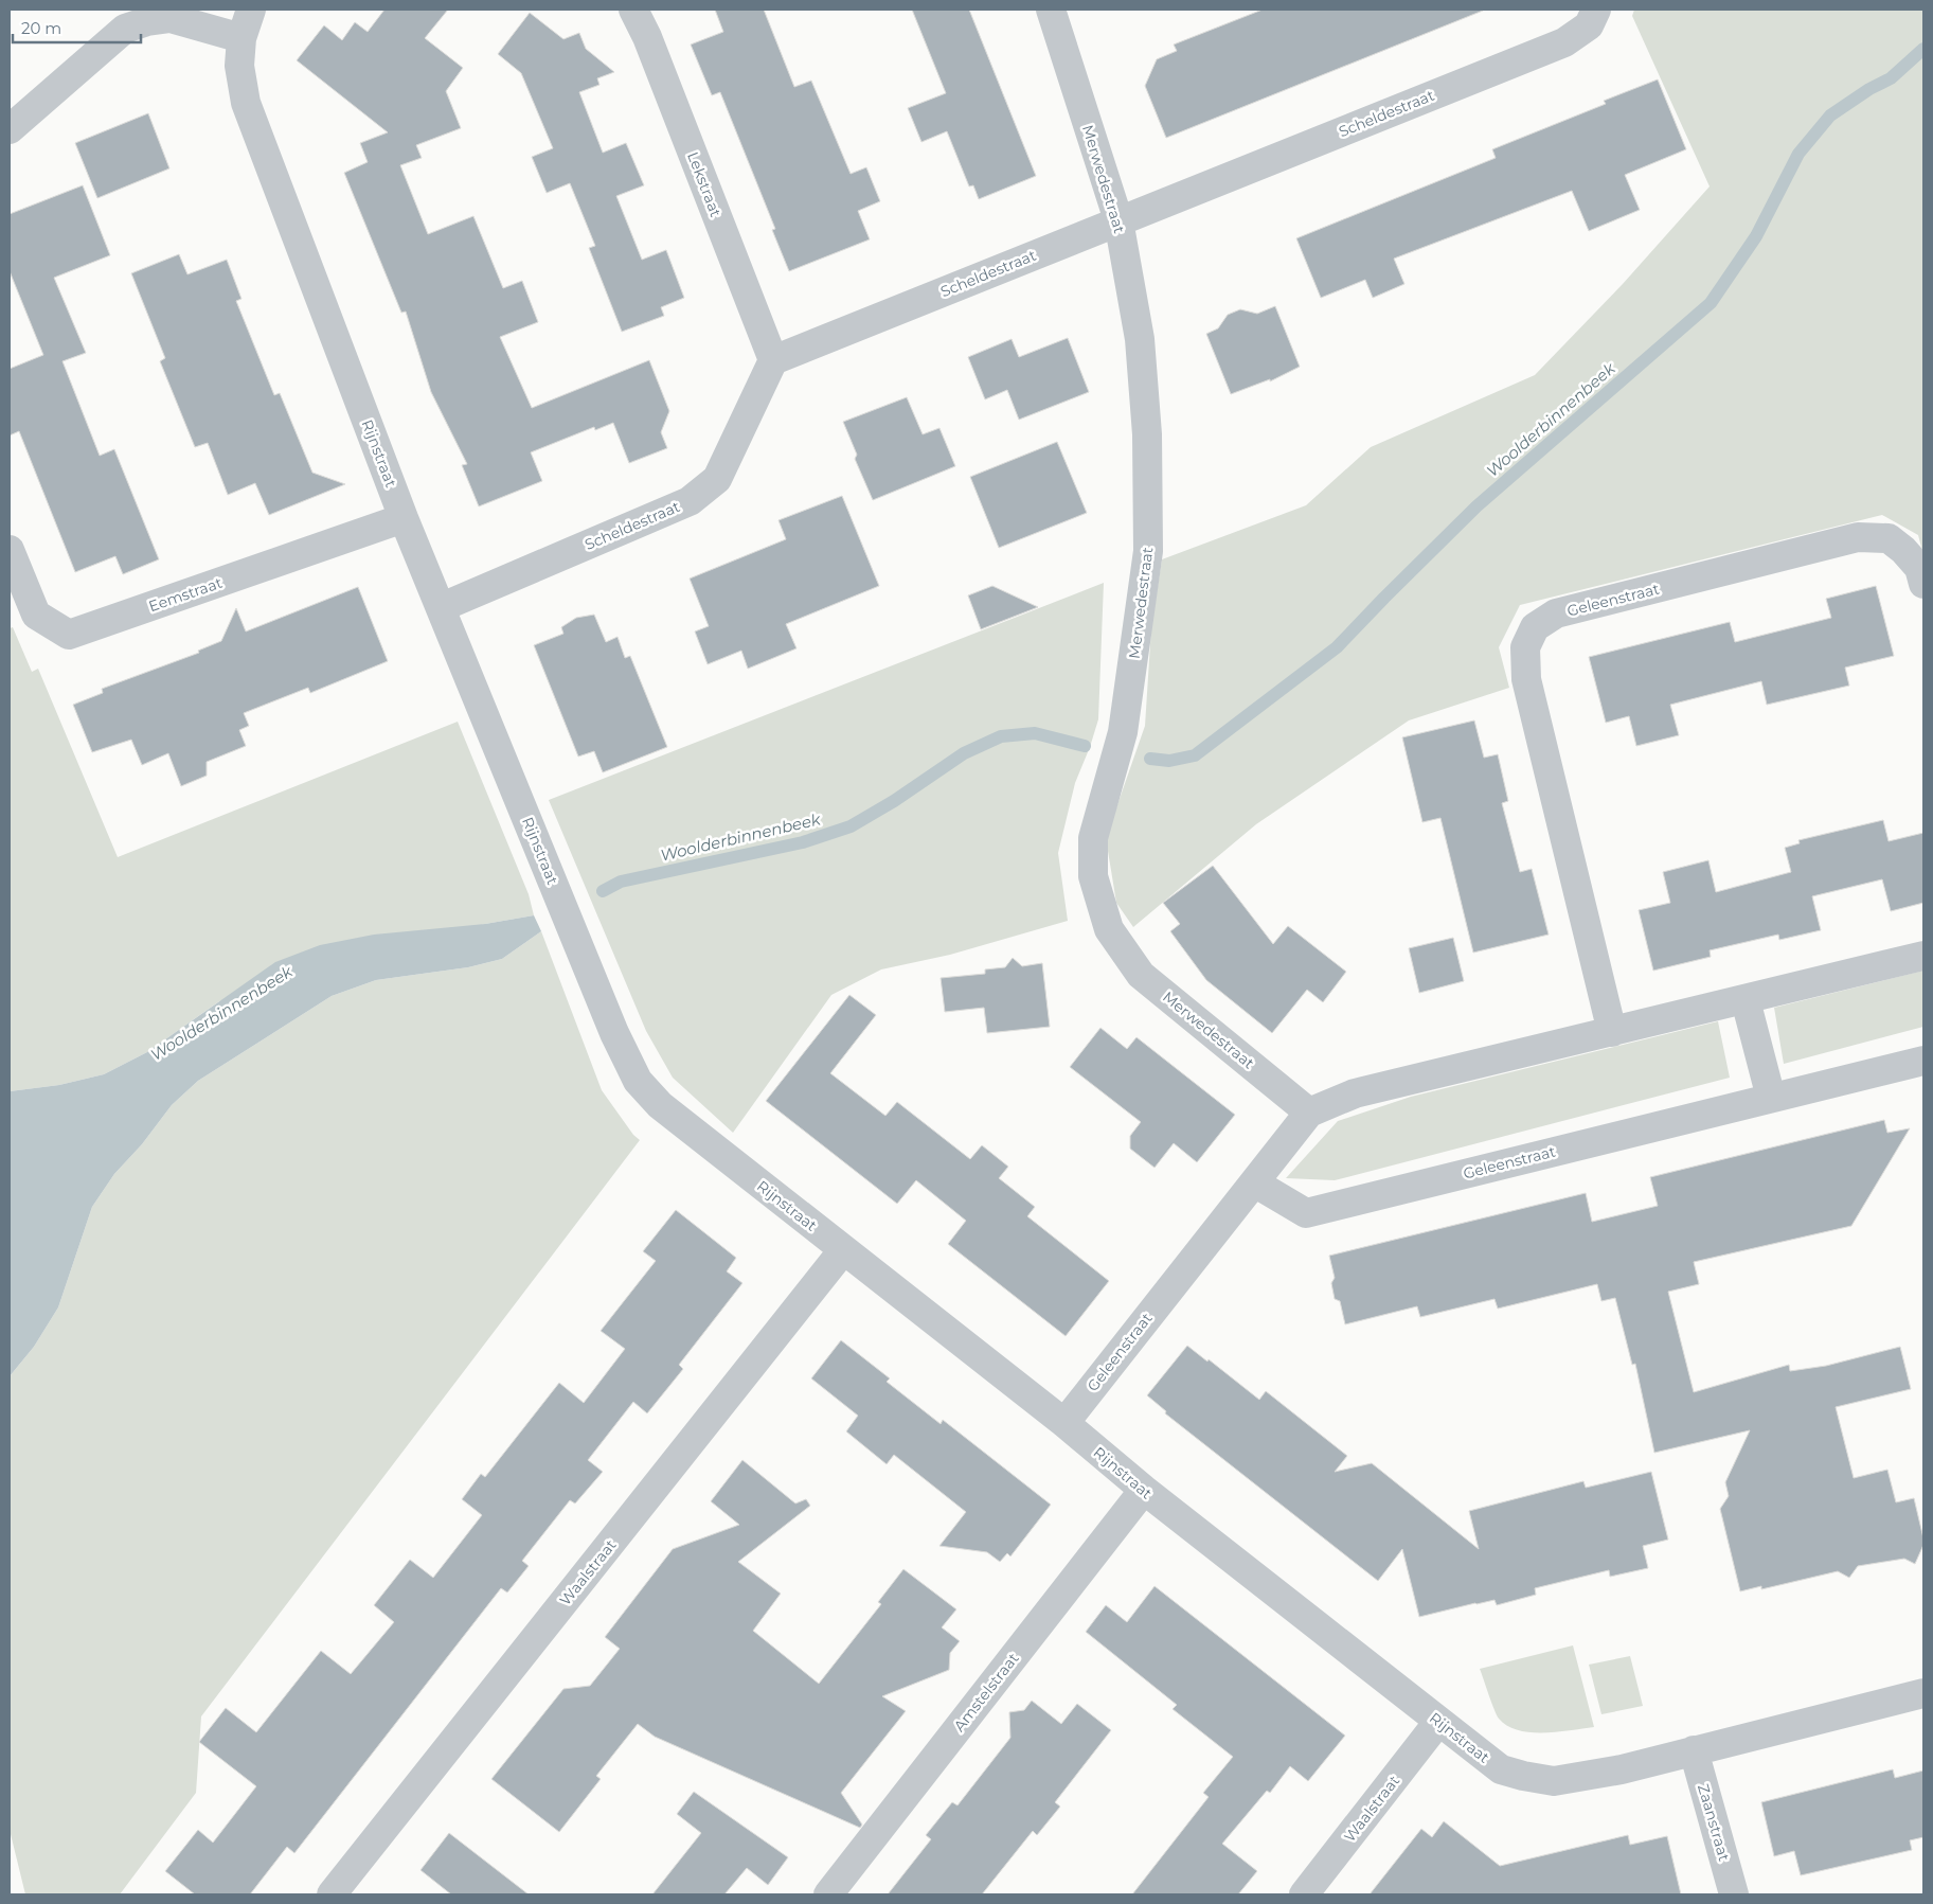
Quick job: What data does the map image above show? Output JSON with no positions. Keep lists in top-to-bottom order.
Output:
{
  "streets": {
    "street": [
      "Scheldestraat",
      "Merwedestraat",
      "Lekstraat",
      "Rijnstraat",
      "Eemstraat",
      "Geleenstraat",
      "Waalstraat",
      "Amstelstraat",
      "Zaanstraat"
    ]
  },
  "crossings": [
    ["Scheldestraat", "Merwedestraat"],
    ["Scheldestraat", "Lekstraat"],
    ["Scheldestraat", "Rijnstraat"],
    ["Merwedestraat", "Geleenstraat"],
    ["Rijnstraat", "Eemstraat"],
    ["Rijnstraat", "Geleenstraat"],
    ["Rijnstraat", "Waalstraat"],
    ["Rijnstraat", "Amstelstraat"],
    ["Rijnstraat", "Zaanstraat"]
  ],
  "water": ["Woolderbinnenbeek"],
  "scale_bar": "20 m"
}
